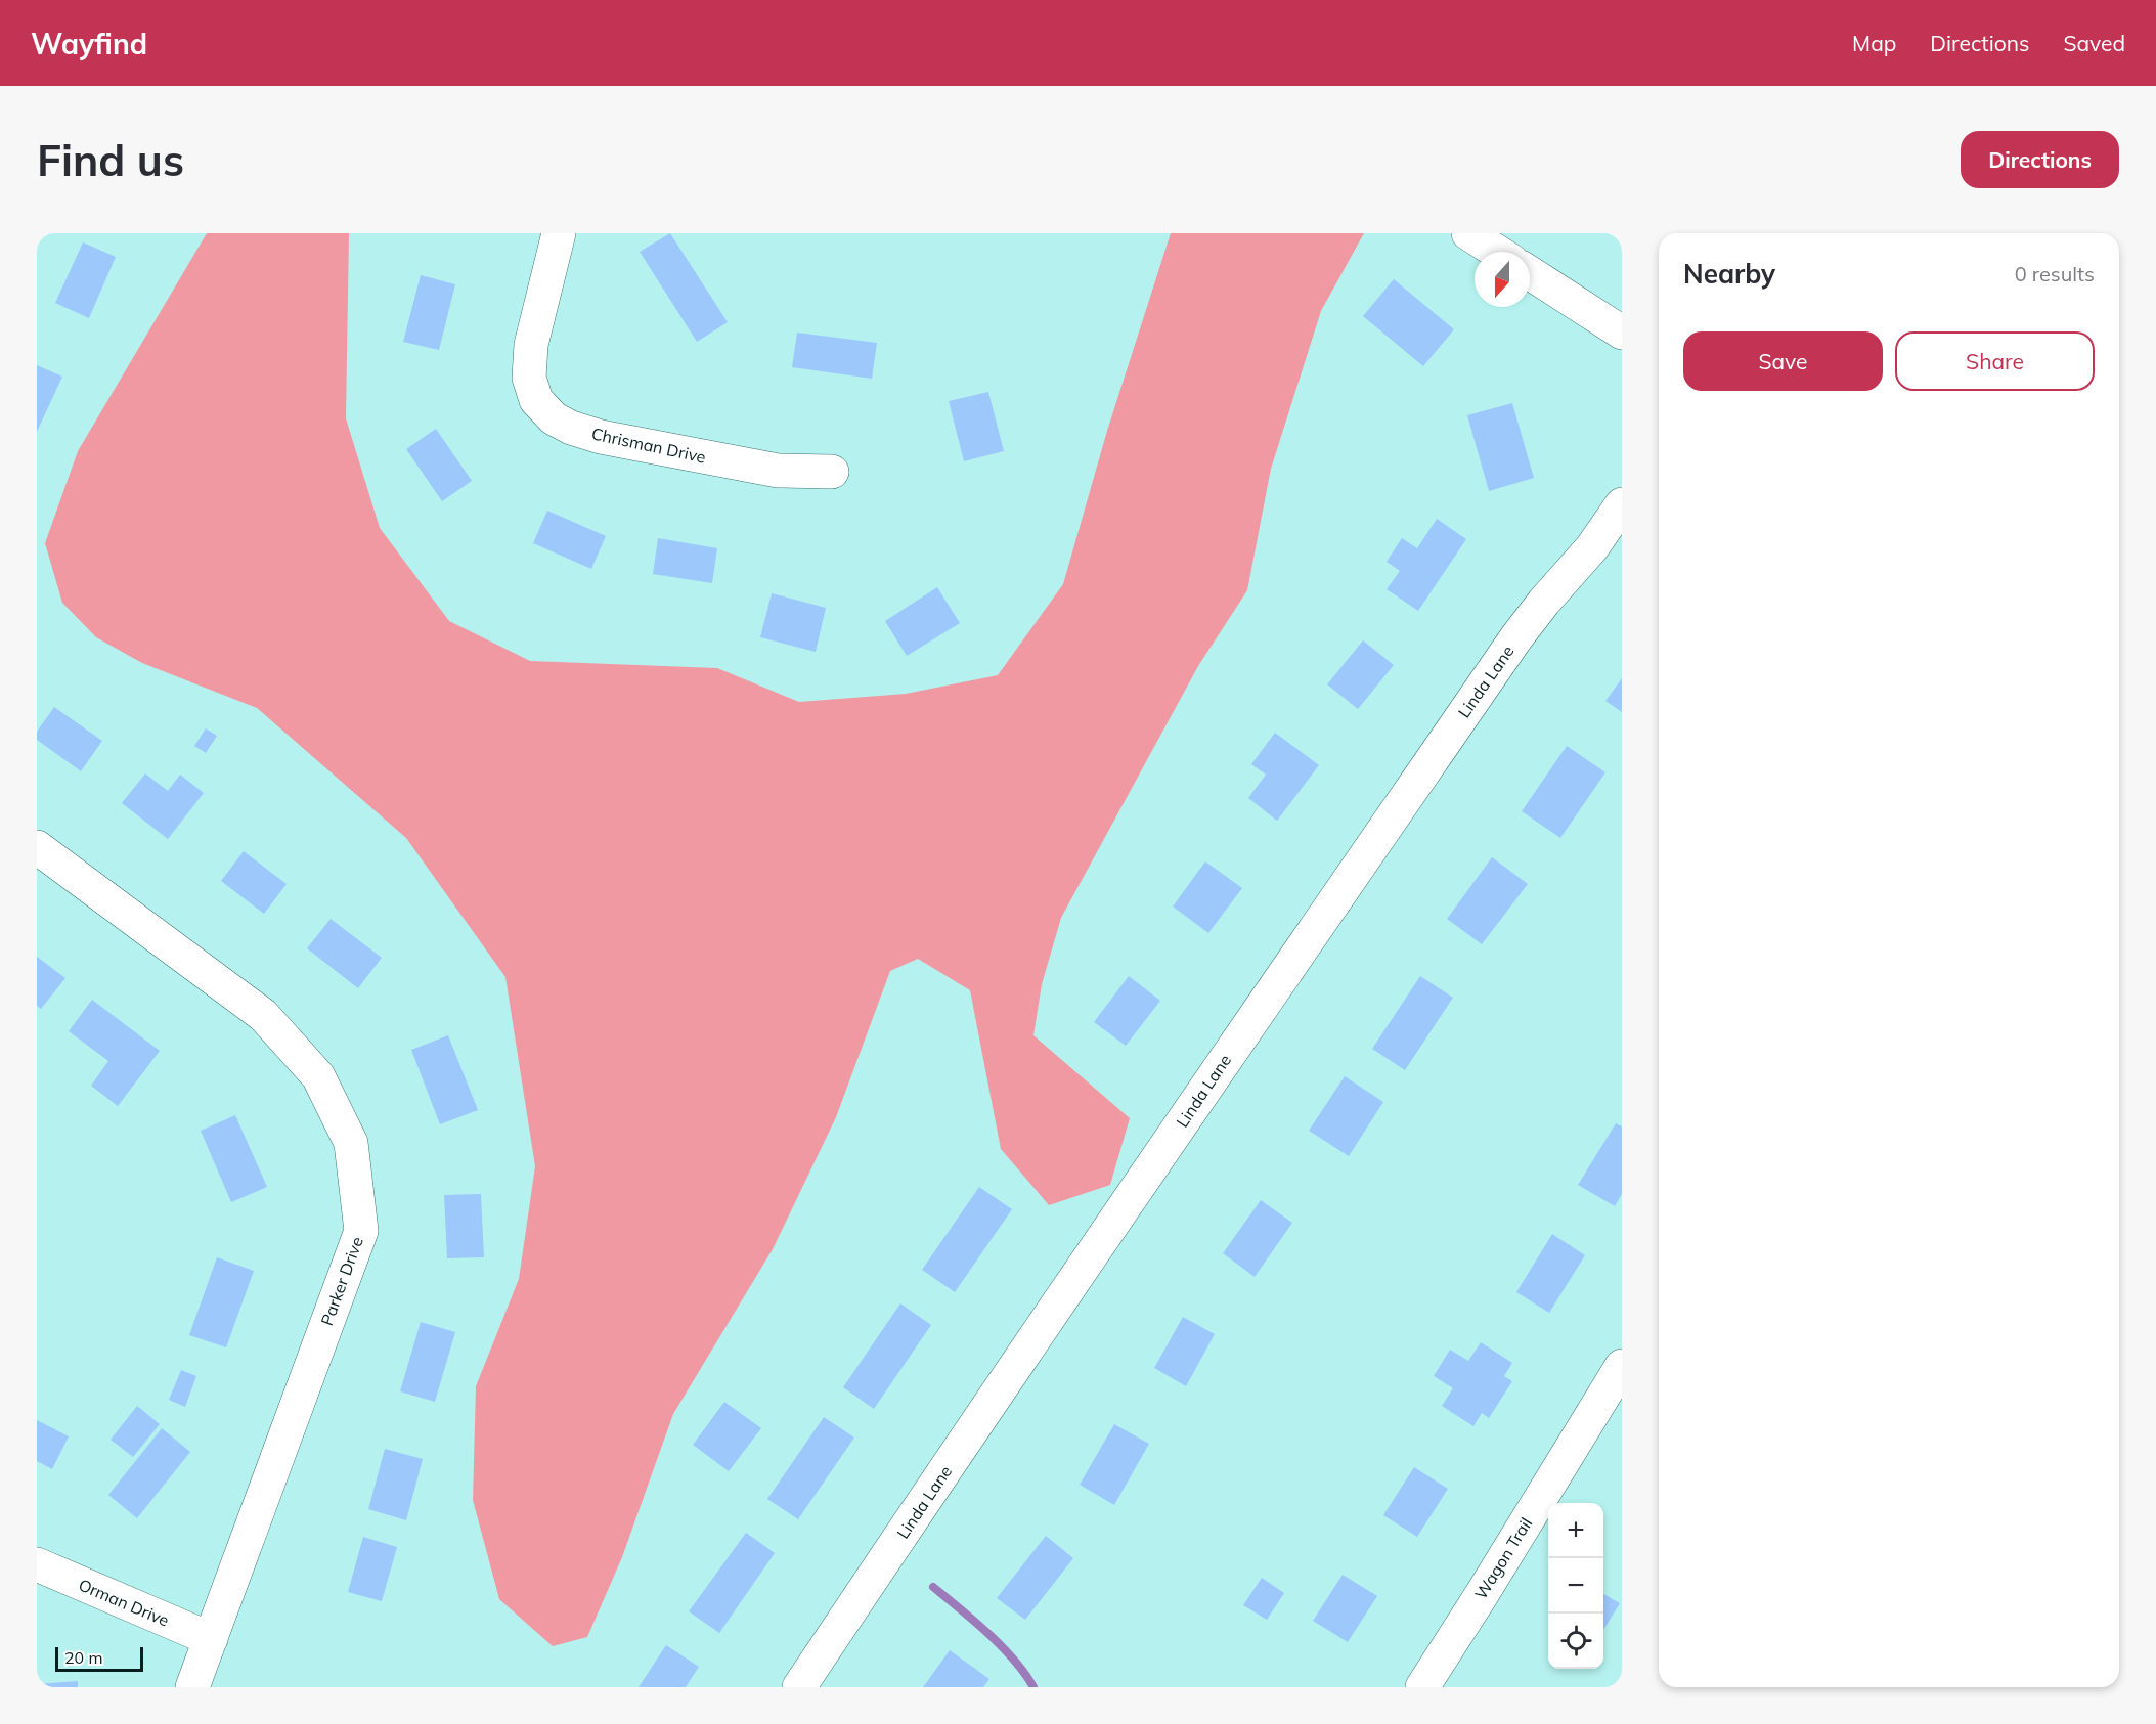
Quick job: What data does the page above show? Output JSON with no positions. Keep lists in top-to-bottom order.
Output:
{
  "streets": {
    "street": [
      "Chrisman Drive",
      "Linda Lane",
      "Parker Drive",
      "Wagon Trail",
      "Orman Drive"
    ]
  },
  "crossings": [
    ["Parker Drive", "Orman Drive"]
  ],
  "scale_bar": "20 m",
  "north": "bottom",
  "page": {
    "header": "Wayfind",
    "nav": ["Map", "Directions", "Saved"],
    "buttons": [
      "Directions",
      ["Save", "Share"]
    ],
    "title": "Find us",
    "heading": ["Nearby", "0 results"],
    "map_buttons": ["+", "−"],
    "scale": "20 m"
  }
}
